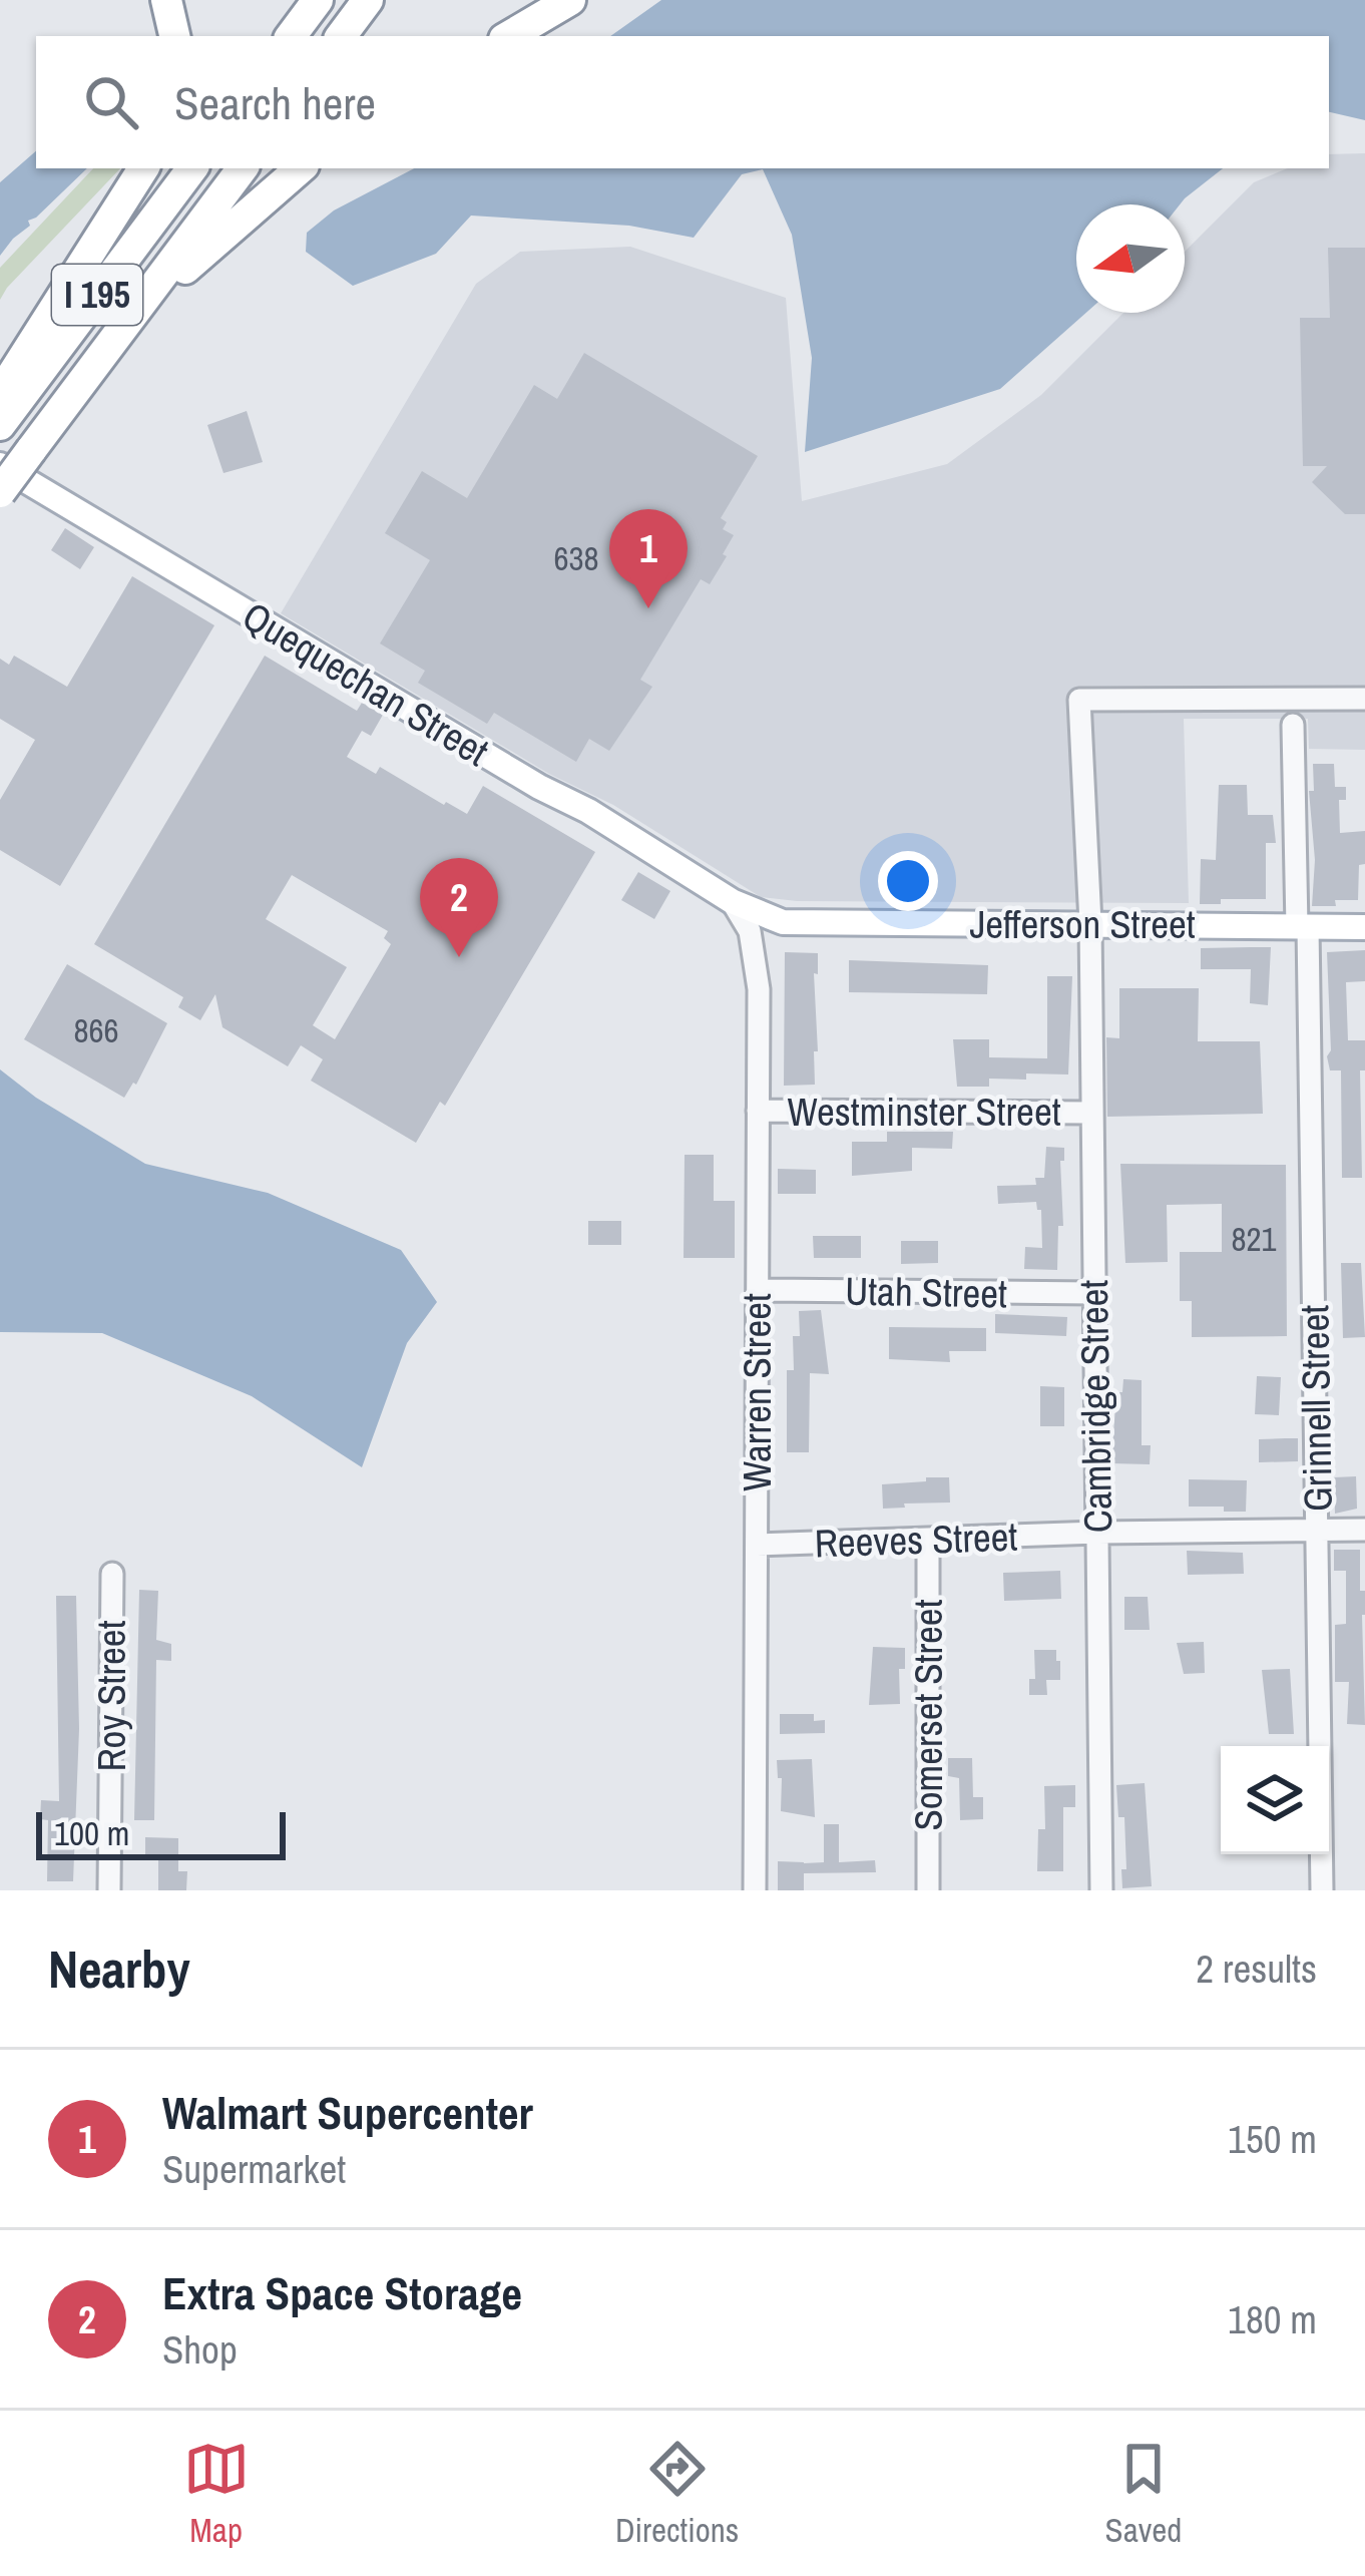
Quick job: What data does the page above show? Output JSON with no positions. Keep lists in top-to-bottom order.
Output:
{
  "streets": {
    "highway": ["I 195"],
    "main road": ["Quequechan Street", "Jefferson Street"],
    "street": [
      "Westminster Street",
      "Utah Street",
      "Warren Street",
      "Cambridge Street",
      "Grinnell Street",
      "Reeves Street",
      "Roy Street",
      "Somerset Street"
    ]
  },
  "crossings": [
    ["Quequechan Street", "Jefferson Street"],
    ["Quequechan Street", "Warren Street"],
    ["Jefferson Street", "Warren Street"],
    ["Jefferson Street", "Cambridge Street"],
    ["Jefferson Street", "Grinnell Street"],
    ["Westminster Street", "Warren Street"],
    ["Westminster Street", "Cambridge Street"],
    ["Utah Street", "Warren Street"],
    ["Utah Street", "Cambridge Street"],
    ["Warren Street", "Reeves Street"],
    ["Cambridge Street", "Reeves Street"],
    ["Grinnell Street", "Reeves Street"],
    ["Reeves Street", "Somerset Street"]
  ],
  "house_numbers": ["638", "866", "821"],
  "scale_bar": "100 m",
  "north": "left",
  "page": {
    "search": "Search here",
    "pins": ["1", "2"],
    "scale": "100 m",
    "heading": ["Nearby", "2 results"],
    "list": [
      {
        "mark": "1",
        "name": "Walmart Supercenter",
        "note": "Supermarket",
        "value": "150 m"
      },
      {
        "mark": "2",
        "name": "Extra Space Storage",
        "note": "Shop",
        "value": "180 m"
      }
    ],
    "nav": ["Map", "Directions", "Saved"]
  }
}
